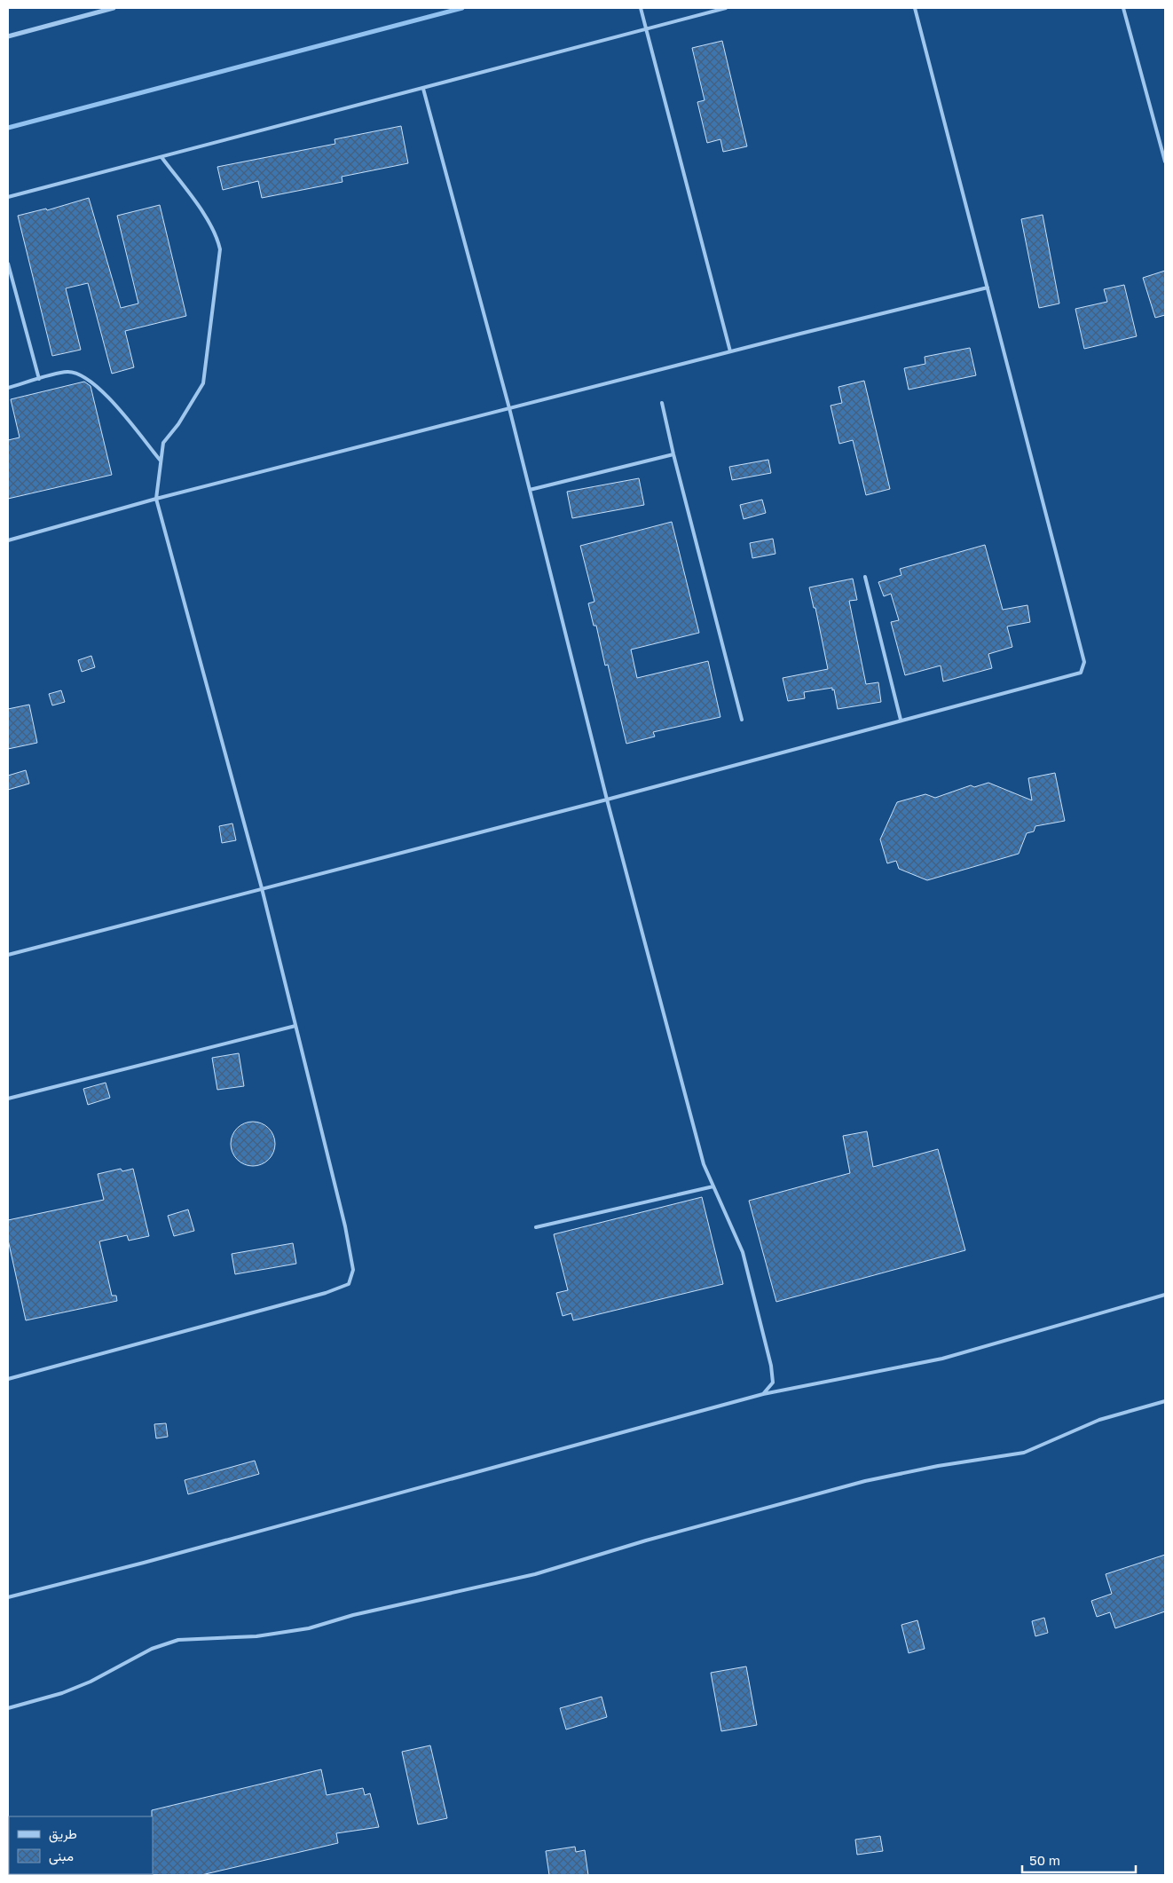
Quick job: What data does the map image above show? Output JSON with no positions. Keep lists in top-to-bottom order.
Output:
{
  "legend": ["طريق", "مبنى"],
  "scale_bar": "50 m"
}
